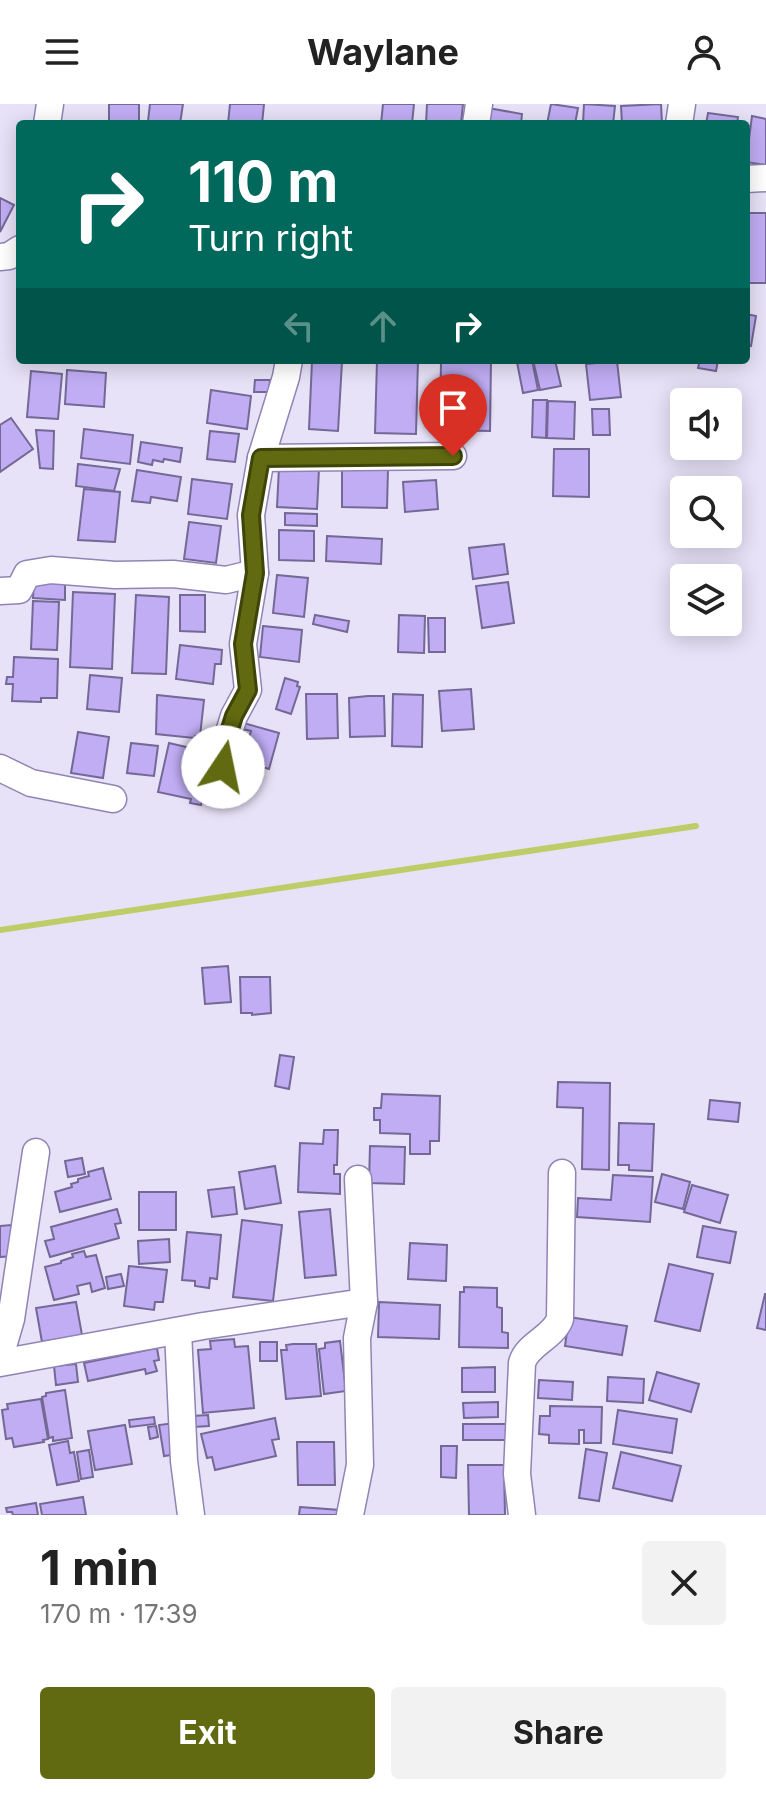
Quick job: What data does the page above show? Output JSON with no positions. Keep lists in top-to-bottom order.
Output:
{
  "page": {
    "header": "Waylane",
    "turn": ["110 m", "Turn right"],
    "heading": ["1 min", "170 m · 17:39"],
    "buttons": ["Exit", "Share"]
  }
}
